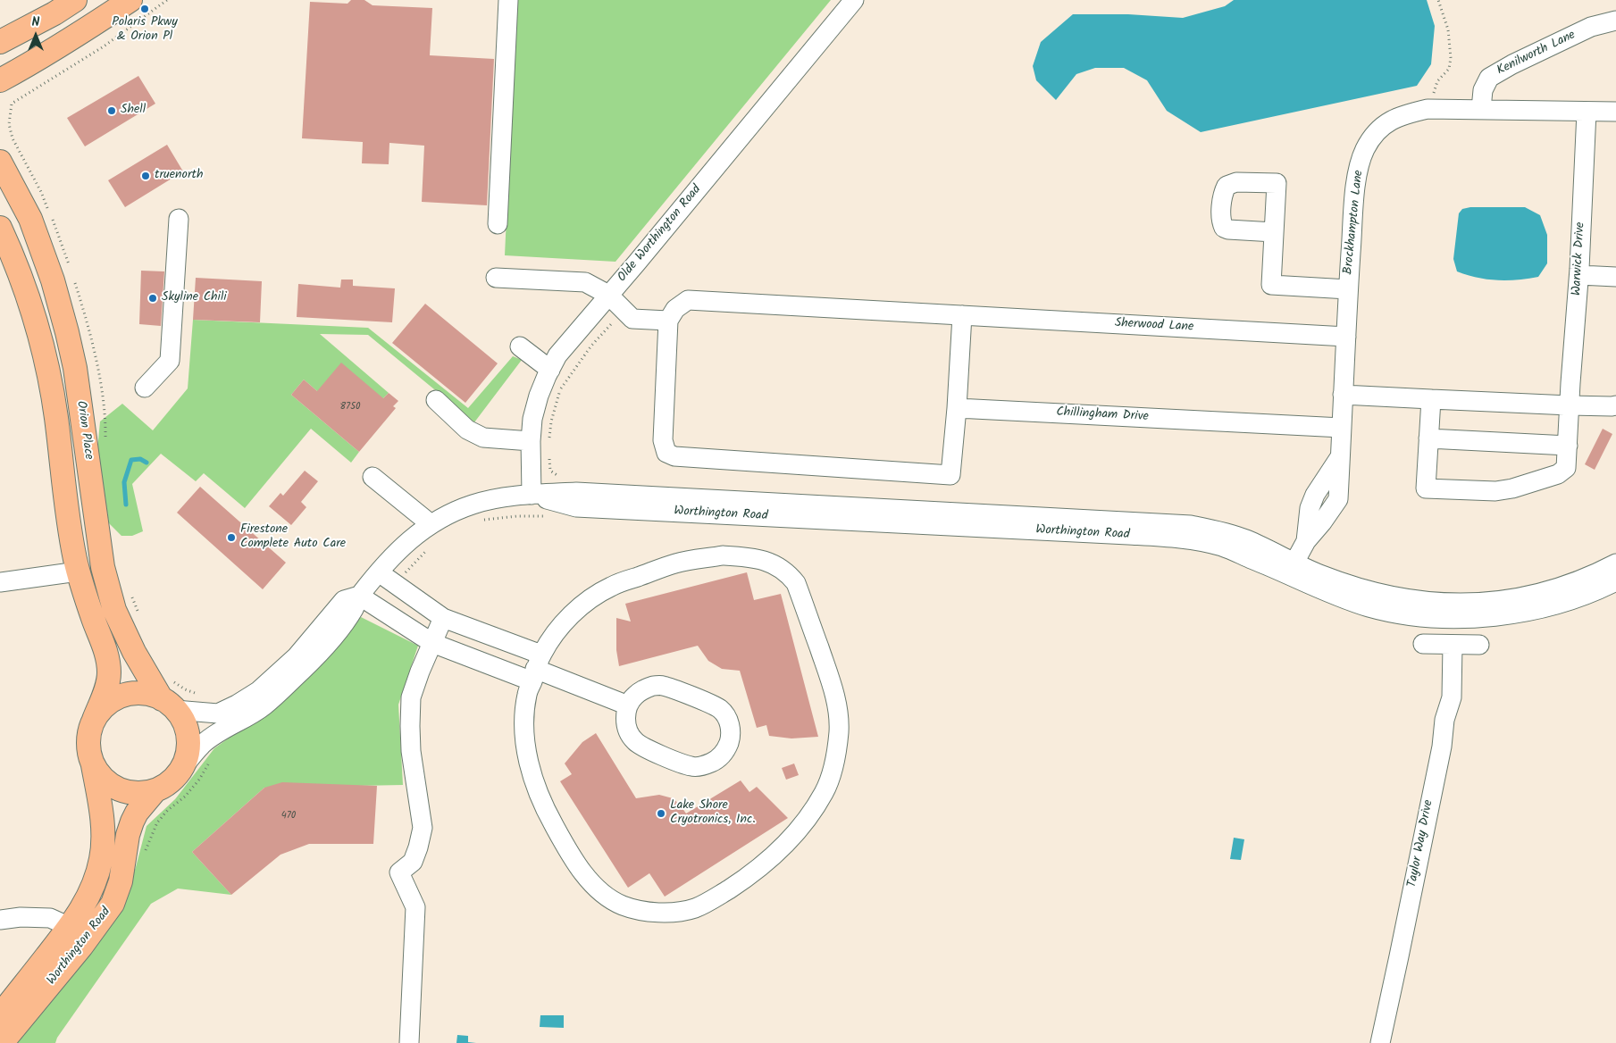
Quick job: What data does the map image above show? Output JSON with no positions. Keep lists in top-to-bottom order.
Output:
{
  "streets": {
    "main road": ["Orion Place", "Worthington Road"],
    "street": [
      "Kenilworth Lane",
      "Brockhampton Lane",
      "Olde Worthington Road",
      "Warwick Drive",
      "Sherwood Lane",
      "Chillingham Drive",
      "Taylor Way Drive"
    ]
  },
  "crossings": [
    ["Kenilworth Lane", "Brockhampton Lane"],
    ["Brockhampton Lane", "Warwick Drive"],
    ["Brockhampton Lane", "Sherwood Lane"],
    ["Brockhampton Lane", "Chillingham Drive"],
    ["Brockhampton Lane", "Worthington Road"],
    ["Olde Worthington Road", "Worthington Road"],
    ["Orion Place", "Worthington Road"]
  ],
  "places": [
    "Polaris Pkwy & Orion Pl",
    "Shell",
    "truenorth",
    "Skyline Chili",
    "Firestone Complete Auto Care",
    "Lake Shore Cryotronics, Inc."
  ],
  "house_numbers": ["8750", "470"],
  "north": "top"
}
